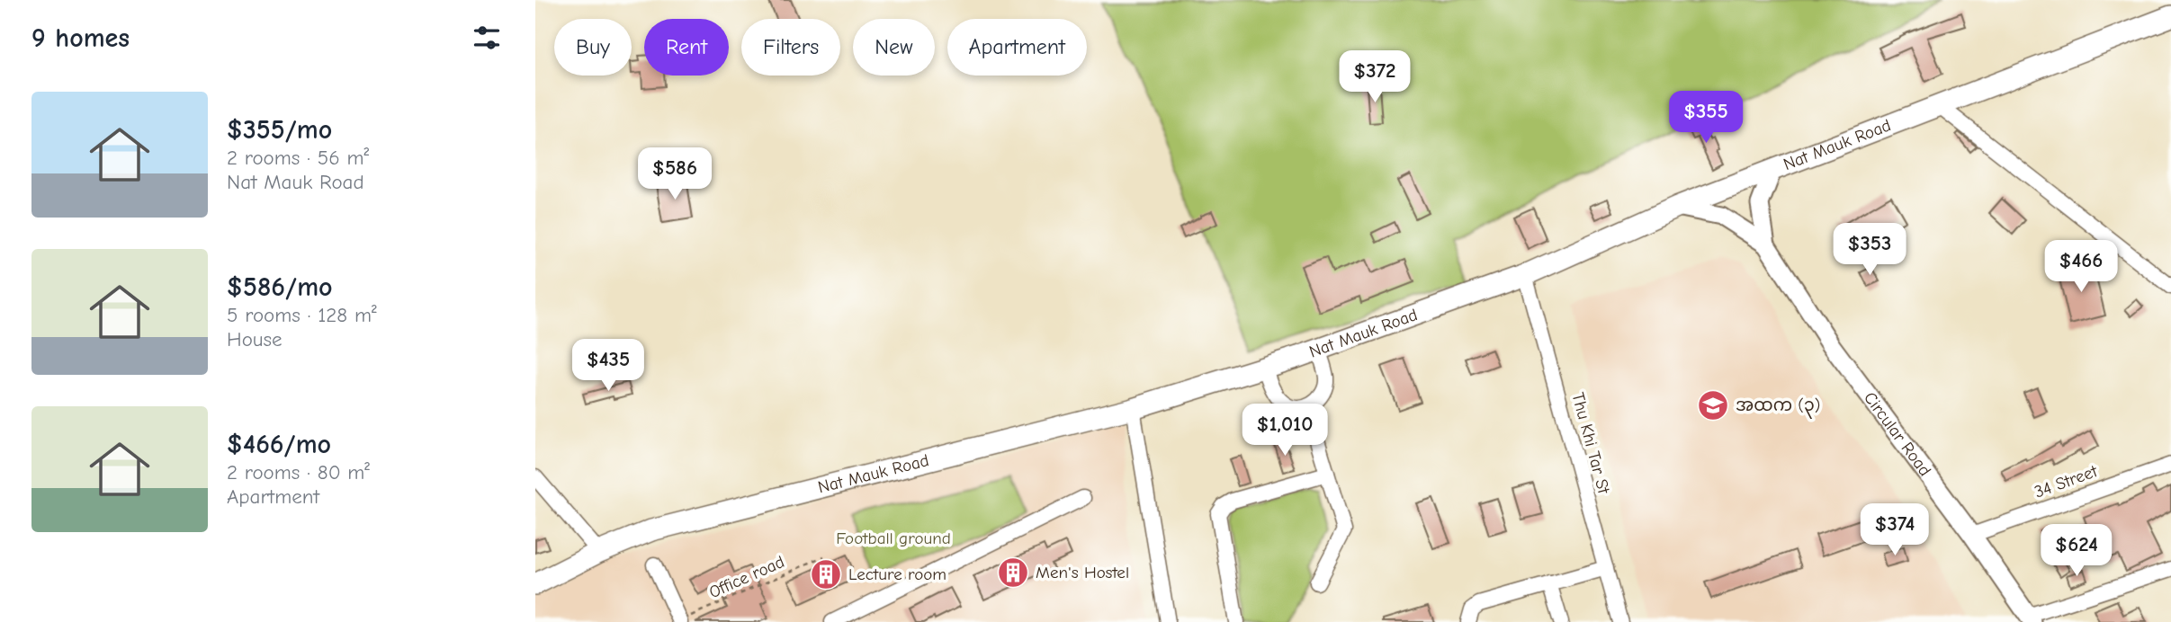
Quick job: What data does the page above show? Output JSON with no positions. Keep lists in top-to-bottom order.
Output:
{
  "streets": {
    "highway": ["Nat Mauk Road"],
    "main road": ["Circular Road"],
    "street": ["Thu Khi Tar St", "34 Street"],
    "path": ["Office road"]
  },
  "crossings": [
    ["Nat Mauk Road", "Thu Khi Tar St"],
    ["Circular Road", "34 Street"]
  ],
  "parks": ["Football ground"],
  "places": {
    "school or university": ["အထက (၃)"],
    "building": ["Men's Hostel", "Lecture room"]
  },
  "page": {
    "heading": "9 homes",
    "chip": [
      "Buy",
      "Rent",
      "Filters",
      "New",
      "Apartment"
    ],
    "price": [
      "$372",
      "$355",
      "$586",
      "$353",
      "$466",
      "$435",
      "$1,010",
      "$374",
      "$624"
    ],
    "list": [
      {
        "name": "$355/mo",
        "note": "2 rooms · 56 m² · Nat Mauk Road"
      },
      {
        "name": "$586/mo",
        "note": "5 rooms · 128 m² · House"
      },
      {
        "name": "$466/mo",
        "note": "2 rooms · 80 m² · Apartment"
      }
    ]
  }
}
